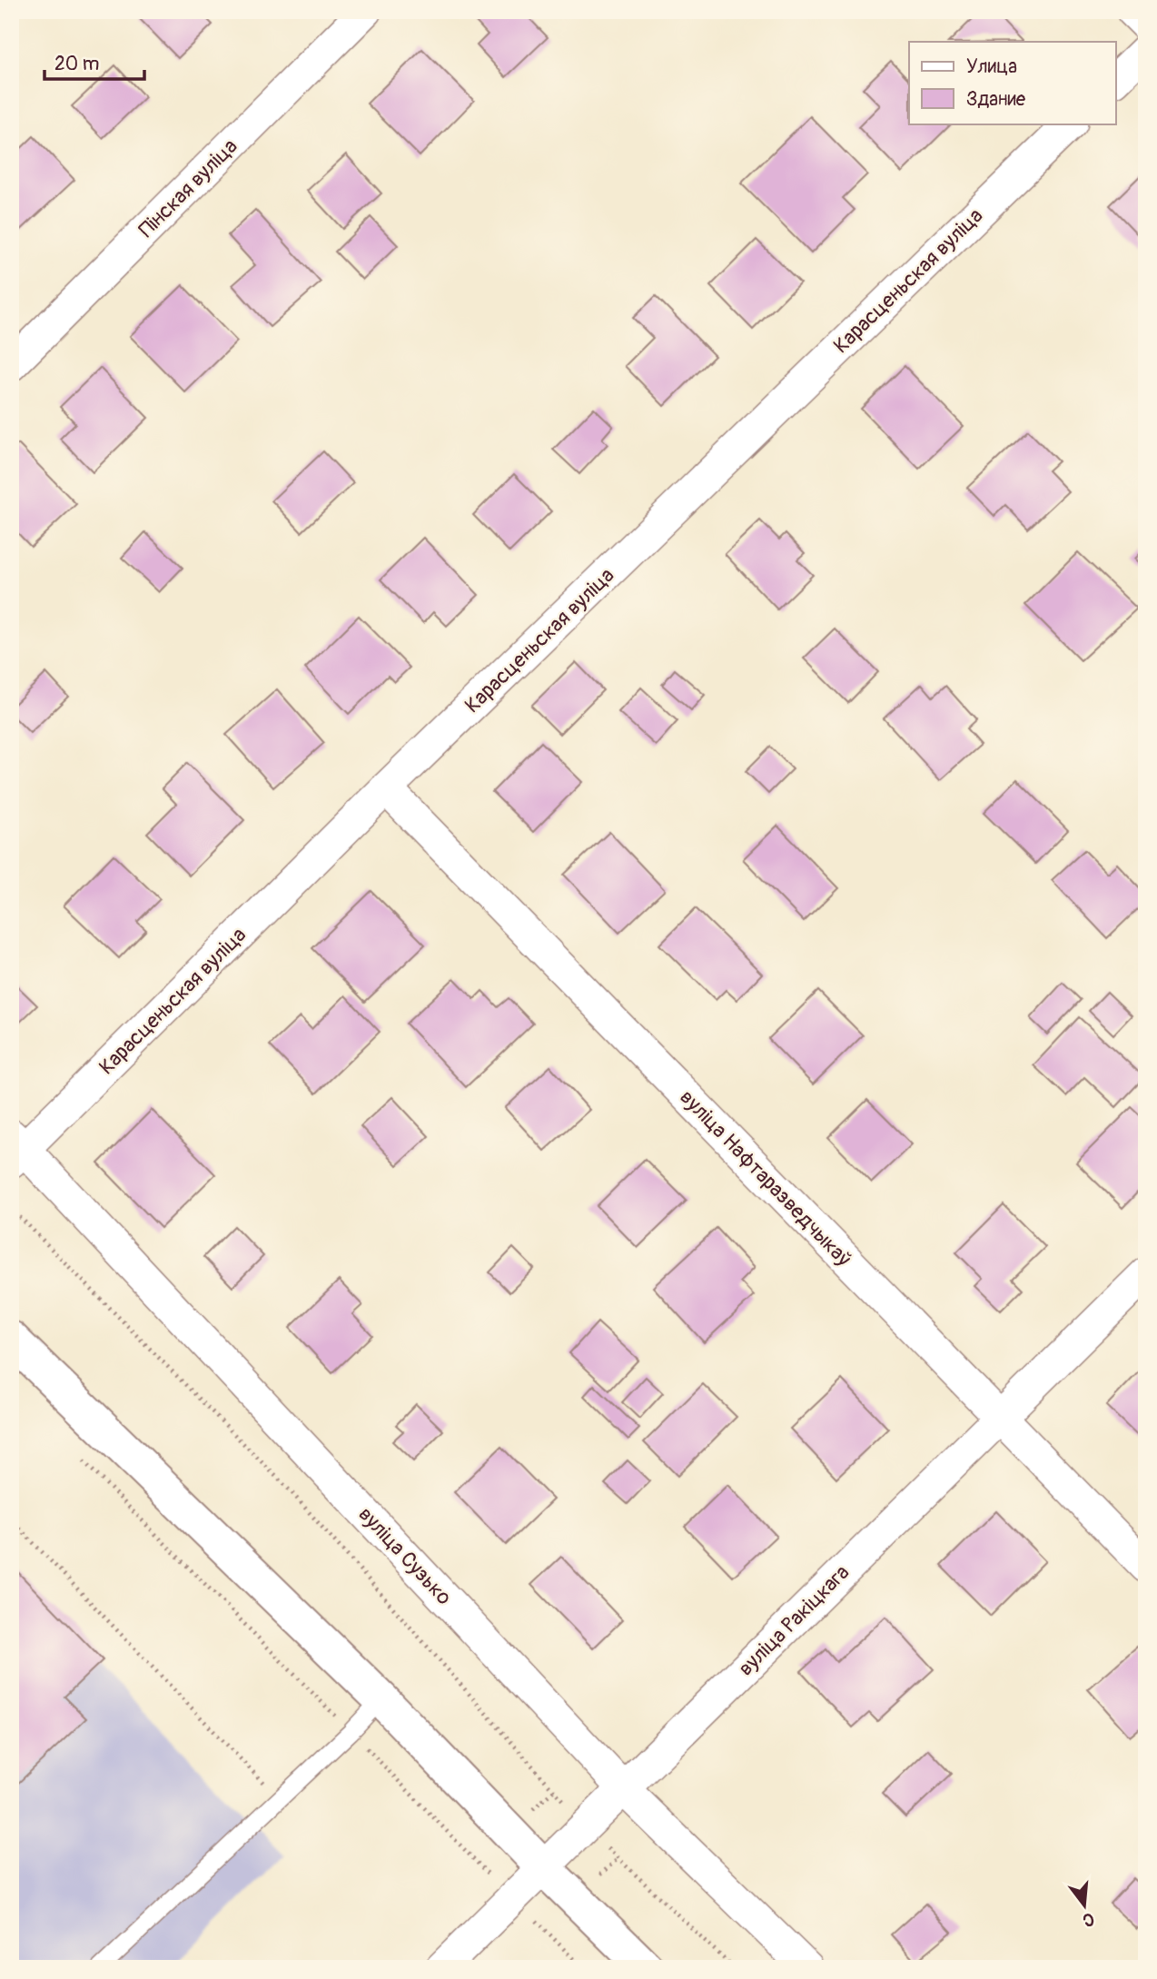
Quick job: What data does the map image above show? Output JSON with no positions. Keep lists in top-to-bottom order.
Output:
{
  "streets": {
    "street": [
      "Пінская вуліца",
      "Карасценьская вуліца",
      "вуліца Нафтаразведчыкаў",
      "вуліца Сузько",
      "вуліца Ракіцкага"
    ]
  },
  "crossings": [
    ["Карасценьская вуліца", "вуліца Нафтаразведчыкаў"],
    ["Карасценьская вуліца", "вуліца Сузько"],
    ["вуліца Нафтаразведчыкаў", "вуліца Ракіцкага"],
    ["вуліца Сузько", "вуліца Ракіцкага"]
  ],
  "legend": ["Улица", "Здание"],
  "scale_bar": "20 m",
  "north": "bottom"
}
